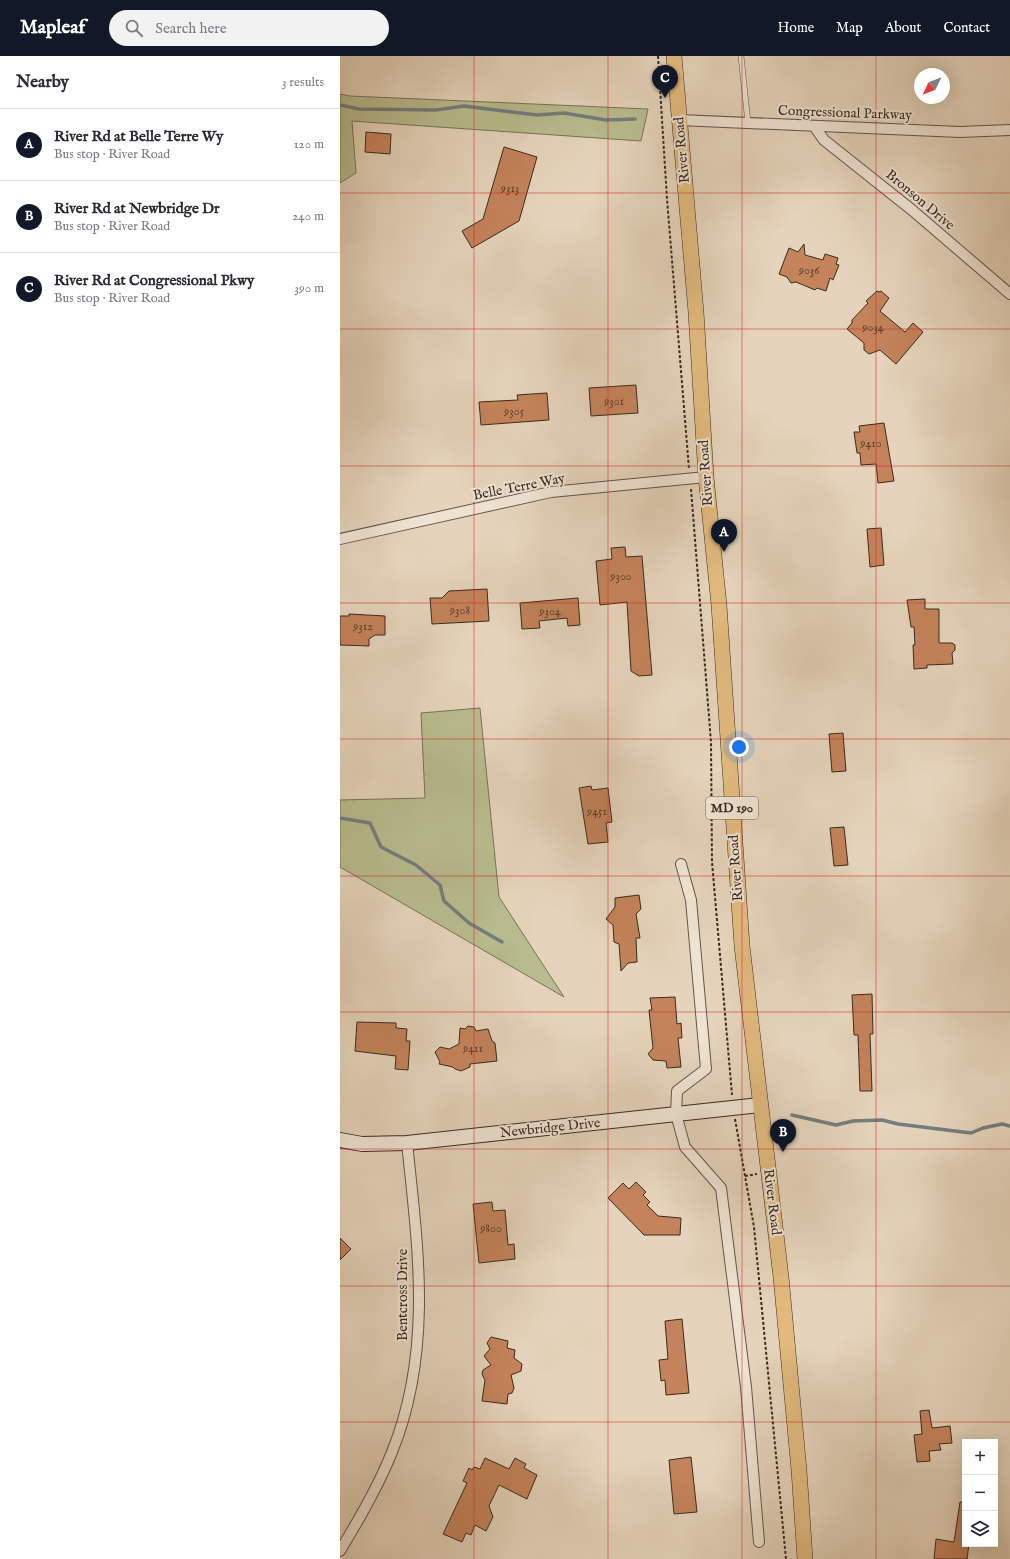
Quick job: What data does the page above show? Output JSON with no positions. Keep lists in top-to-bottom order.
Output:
{
  "streets": {
    "main road": ["River Road", "MD 190"],
    "street": [
      "Congressional Parkway",
      "Bronson Drive",
      "Belle Terre Way",
      "Newbridge Drive",
      "Bentcross Drive"
    ]
  },
  "crossings": [
    ["Congressional Parkway", "River Road"],
    ["Congressional Parkway", "Bronson Drive"],
    ["River Road", "Belle Terre Way"],
    ["River Road", "Newbridge Drive"],
    ["Newbridge Drive", "Bentcross Drive"]
  ],
  "house_numbers": [
    "9313",
    "9036",
    "9034",
    "9301",
    "9305",
    "9410",
    "9300",
    "9308",
    "9304",
    "9312",
    "9451",
    "9411",
    "9800"
  ],
  "north": "bottom left",
  "page": {
    "header": "Mapleaf",
    "search": "Search here",
    "nav": [
      "Home",
      "Map",
      "About",
      "Contact"
    ],
    "heading": ["Nearby", "3 results"],
    "pins": ["C", "A", "B"],
    "list": [
      {
        "mark": "A",
        "name": "River Rd at Belle Terre Wy",
        "note": "Bus stop · River Road",
        "value": "120 m"
      },
      {
        "mark": "B",
        "name": "River Rd at Newbridge Dr",
        "note": "Bus stop · River Road",
        "value": "240 m"
      },
      {
        "mark": "C",
        "name": "River Rd at Congressional Pkwy",
        "note": "Bus stop · River Road",
        "value": "390 m"
      }
    ],
    "map_buttons": ["+", "−"]
  }
}
